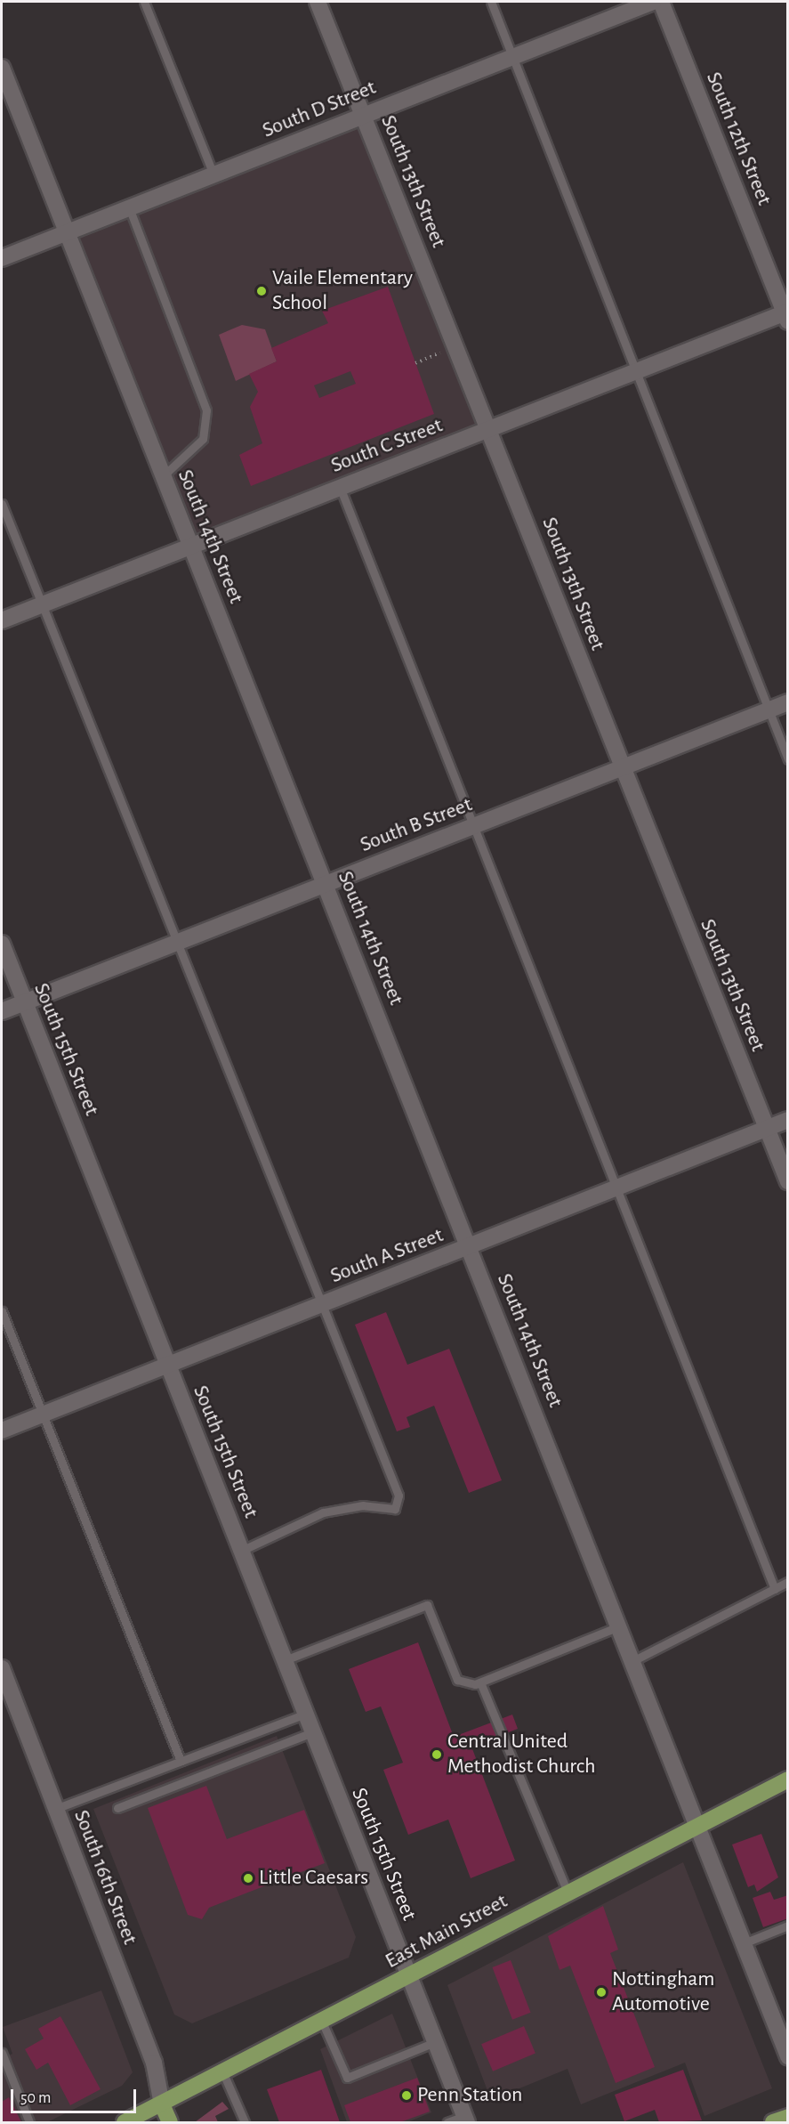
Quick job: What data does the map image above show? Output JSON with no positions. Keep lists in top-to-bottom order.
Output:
{
  "streets": {
    "main road": ["East Main Street"],
    "street": [
      "South D Street",
      "South 12th Street",
      "South 13th Street",
      "South C Street",
      "South 14th Street",
      "South B Street",
      "South 15th Street",
      "South A Street",
      "South 16th Street"
    ]
  },
  "crossings": [
    ["South D Street", "South 13th Street"],
    ["South D Street", "South 14th Street"],
    ["South 12th Street", "South C Street"],
    ["South 13th Street", "South C Street"],
    ["South 13th Street", "South B Street"],
    ["South 13th Street", "South A Street"],
    ["South C Street", "South 14th Street"],
    ["South 14th Street", "South B Street"],
    ["South 14th Street", "South A Street"],
    ["South 14th Street", "East Main Street"],
    ["South B Street", "South 15th Street"],
    ["South 15th Street", "South A Street"],
    ["South 15th Street", "East Main Street"],
    ["South 16th Street", "East Main Street"]
  ],
  "places": [
    "Vaile Elementary School",
    "Central United Methodist Church",
    "Little Caesars",
    "Nottingham Automotive",
    "Penn Station"
  ],
  "scale_bar": "50 m"
}
